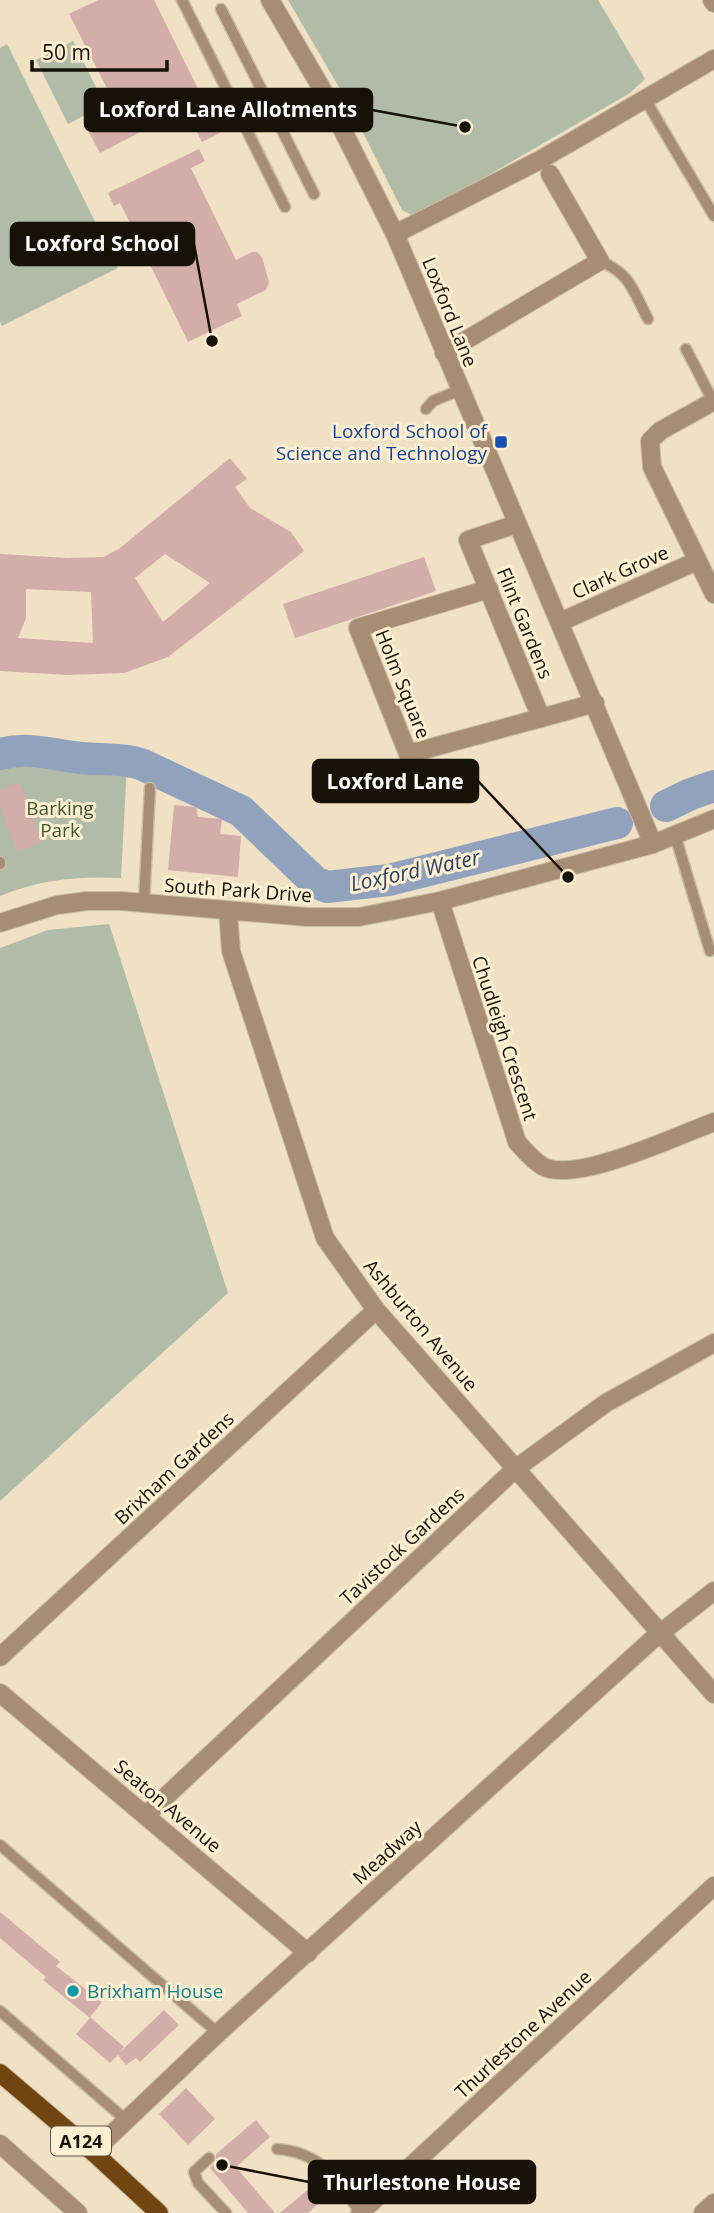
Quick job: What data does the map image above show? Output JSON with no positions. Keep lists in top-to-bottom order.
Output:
{
  "streets": {
    "main road": ["A124"],
    "street": [
      "Loxford Lane",
      "Clark Grove",
      "Flint Gardens",
      "Holm Square",
      "South Park Drive",
      "Chudleigh Crescent",
      "Ashburton Avenue",
      "Brixham Gardens",
      "Tavistock Gardens",
      "Seaton Avenue",
      "Meadway",
      "Thurlestone Avenue"
    ]
  },
  "crossings": [
    ["Loxford Lane", "Clark Grove"],
    ["Loxford Lane", "Flint Gardens"],
    ["Loxford Lane", "South Park Drive"],
    ["Flint Gardens", "Holm Square"],
    ["South Park Drive", "Chudleigh Crescent"],
    ["South Park Drive", "Ashburton Avenue"],
    ["Ashburton Avenue", "Brixham Gardens"],
    ["Ashburton Avenue", "Tavistock Gardens"],
    ["Ashburton Avenue", "Meadway"],
    ["Tavistock Gardens", "Seaton Avenue"],
    ["Seaton Avenue", "Meadway"],
    ["Meadway", "A124"]
  ],
  "water": ["Loxford Water"],
  "parks": ["Barking Park"],
  "places": {
    "other": [
      "Loxford Lane Allotments",
      "Loxford School",
      "Loxford Lane",
      "Brixham House",
      "Thurlestone House"
    ],
    "transit": ["Loxford School of Science and Technology"]
  },
  "scale_bar": "50 m"
}
